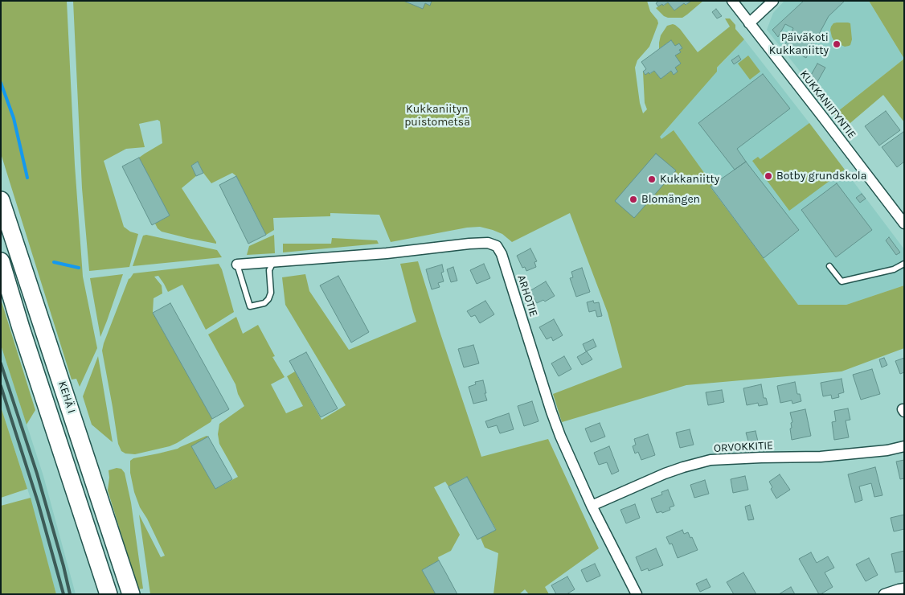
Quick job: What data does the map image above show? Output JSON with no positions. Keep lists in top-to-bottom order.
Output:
{
  "streets": {
    "highway": ["KEHÄ I"],
    "street": ["KUKKANIITYNTIE", "ARHOTIE", "ORVOKKITIE"]
  },
  "crossings": [
    ["ARHOTIE", "ORVOKKITIE"]
  ],
  "parks": ["Kukkaniityn puistometsä"],
  "places": [
    "Päiväkoti Kukkaniitty",
    "Botby grundskola",
    "Kukkaniitty",
    "Blomängen"
  ]
}
